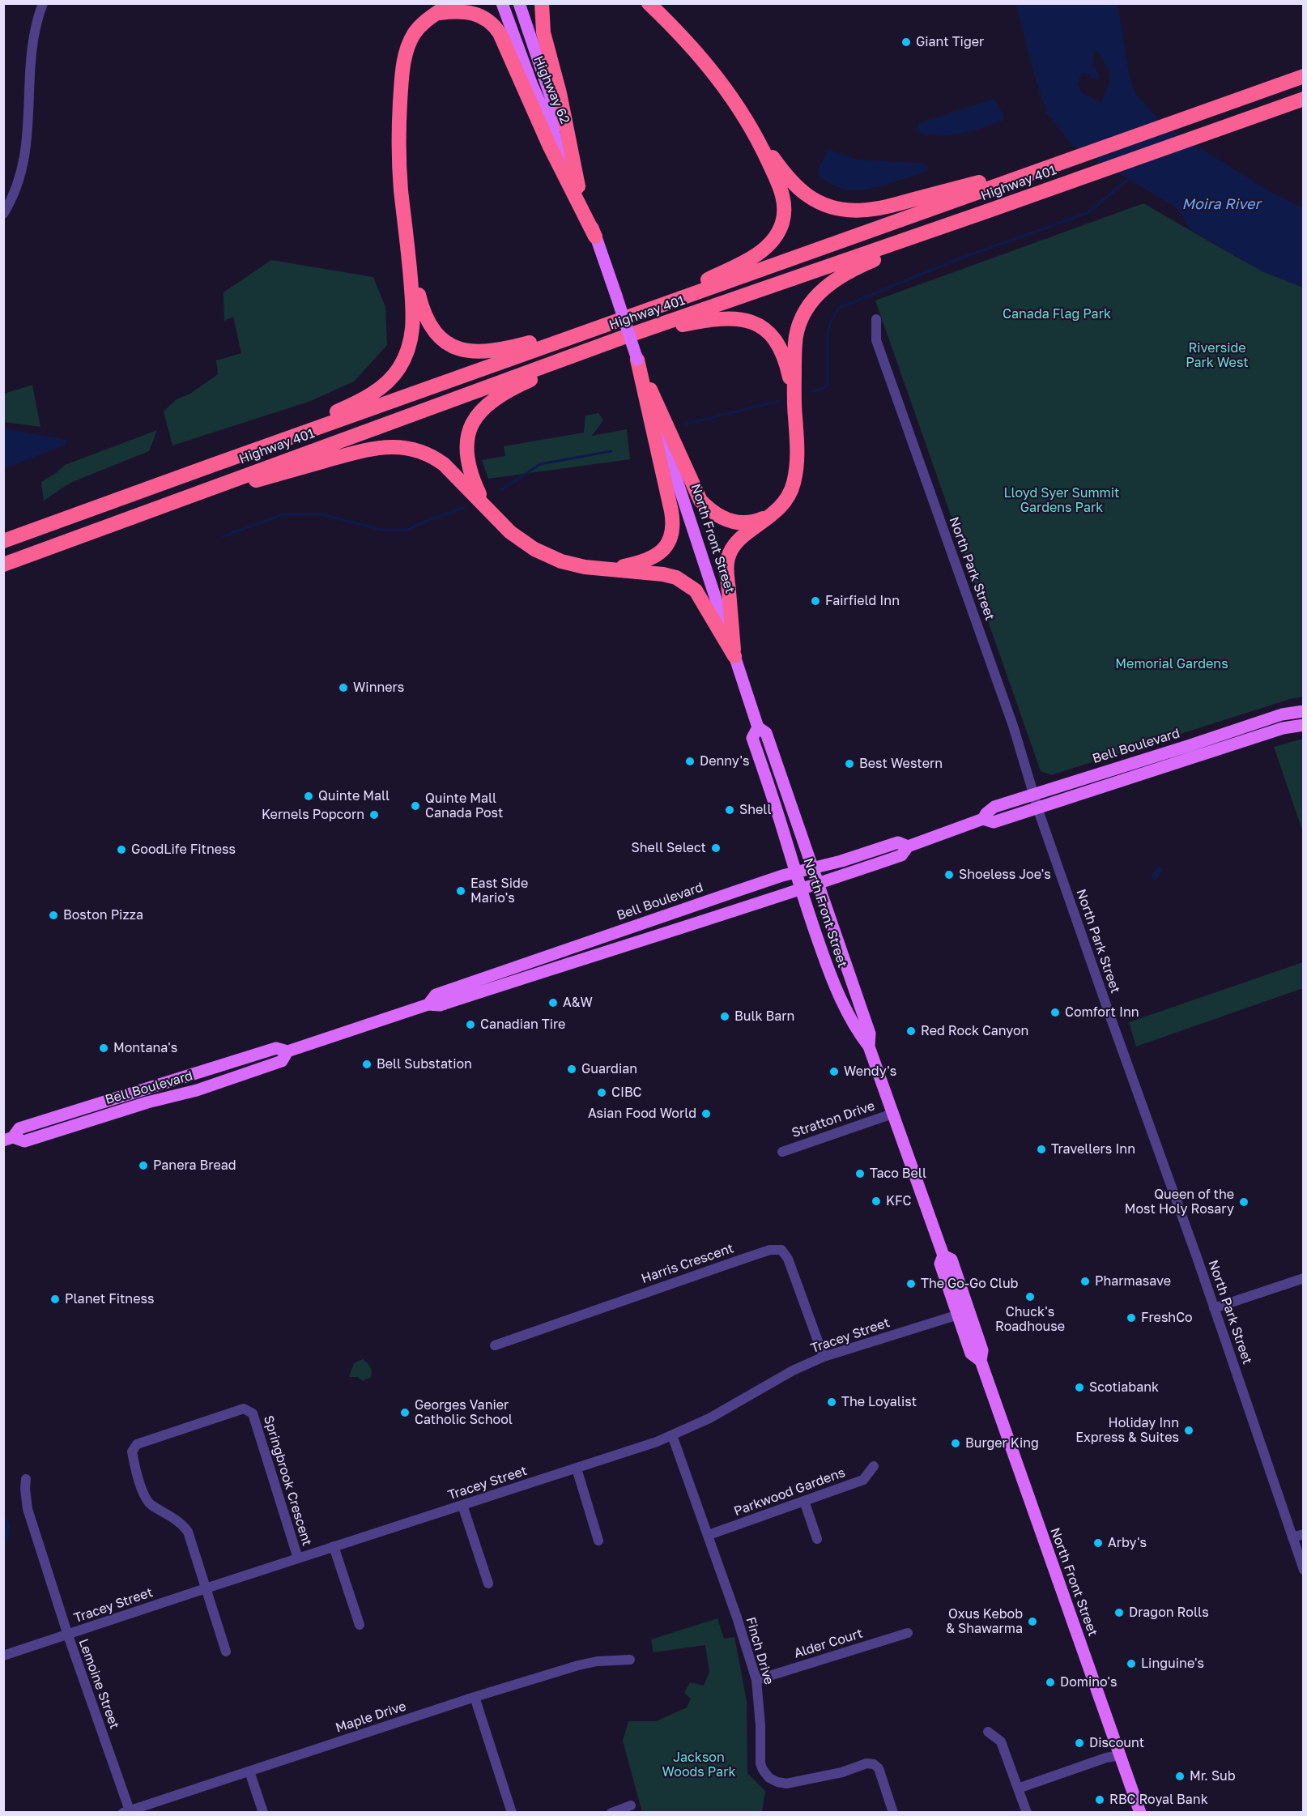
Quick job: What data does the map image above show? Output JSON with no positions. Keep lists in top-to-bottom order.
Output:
{
  "streets": {
    "highway": ["Highway 401"],
    "main road": ["Highway 62", "North Front Street", "Bell Boulevard"],
    "street": [
      "North Park Street",
      "Stratton Drive",
      "Harris Crescent",
      "Tracey Street",
      "Springbrook Crescent",
      "Parkwood Gardens",
      "Alder Court",
      "Finch Drive",
      "Lemoine Street",
      "Maple Drive"
    ]
  },
  "crossings": [
    ["Highway 62", "North Front Street"],
    ["North Front Street", "Bell Boulevard"],
    ["North Front Street", "Stratton Drive"],
    ["North Front Street", "Tracey Street"],
    ["North Park Street", "Bell Boulevard"],
    ["Harris Crescent", "Tracey Street"],
    ["Tracey Street", "Springbrook Crescent"],
    ["Tracey Street", "Finch Drive"],
    ["Tracey Street", "Lemoine Street"],
    ["Parkwood Gardens", "Finch Drive"],
    ["Alder Court", "Finch Drive"],
    ["Lemoine Street", "Maple Drive"]
  ],
  "water": ["Moira River"],
  "parks": [
    "Canada Flag Park",
    "Riverside Park West",
    "Lloyd Syer Summit Gardens Park",
    "Memorial Gardens",
    "Jackson Woods Park"
  ],
  "places": [
    "Giant Tiger",
    "Fairfield Inn",
    "Winners",
    "Denny's",
    "Best Western",
    "Quinte Mall",
    "Quinte Mall Canada Post",
    "Shell",
    "Kernels Popcorn",
    "Shell Select",
    "GoodLife Fitness",
    "Shoeless Joe's",
    "East Side Mario's",
    "Boston Pizza",
    "A&W",
    "Comfort Inn",
    "Bulk Barn",
    "Canadian Tire",
    "Red Rock Canyon",
    "Montana's",
    "Bell Substation",
    "Guardian",
    "Wendy's",
    "CIBC",
    "Asian Food World",
    "Travellers Inn",
    "Panera Bread",
    "Taco Bell",
    "KFC",
    "Queen of the Most Holy Rosary",
    "Pharmasave",
    "The Go-Go Club",
    "Chuck's Roadhouse",
    "Planet Fitness",
    "FreshCo",
    "Scotiabank",
    "The Loyalist",
    "Georges Vanier Catholic School",
    "Holiday Inn Express & Suites",
    "Burger King",
    "Arby's",
    "Dragon Rolls",
    "Oxus Kebob & Shawarma",
    "Linguine's",
    "Domino's",
    "Discount",
    "Mr. Sub",
    "RBC Royal Bank"
  ]
}
